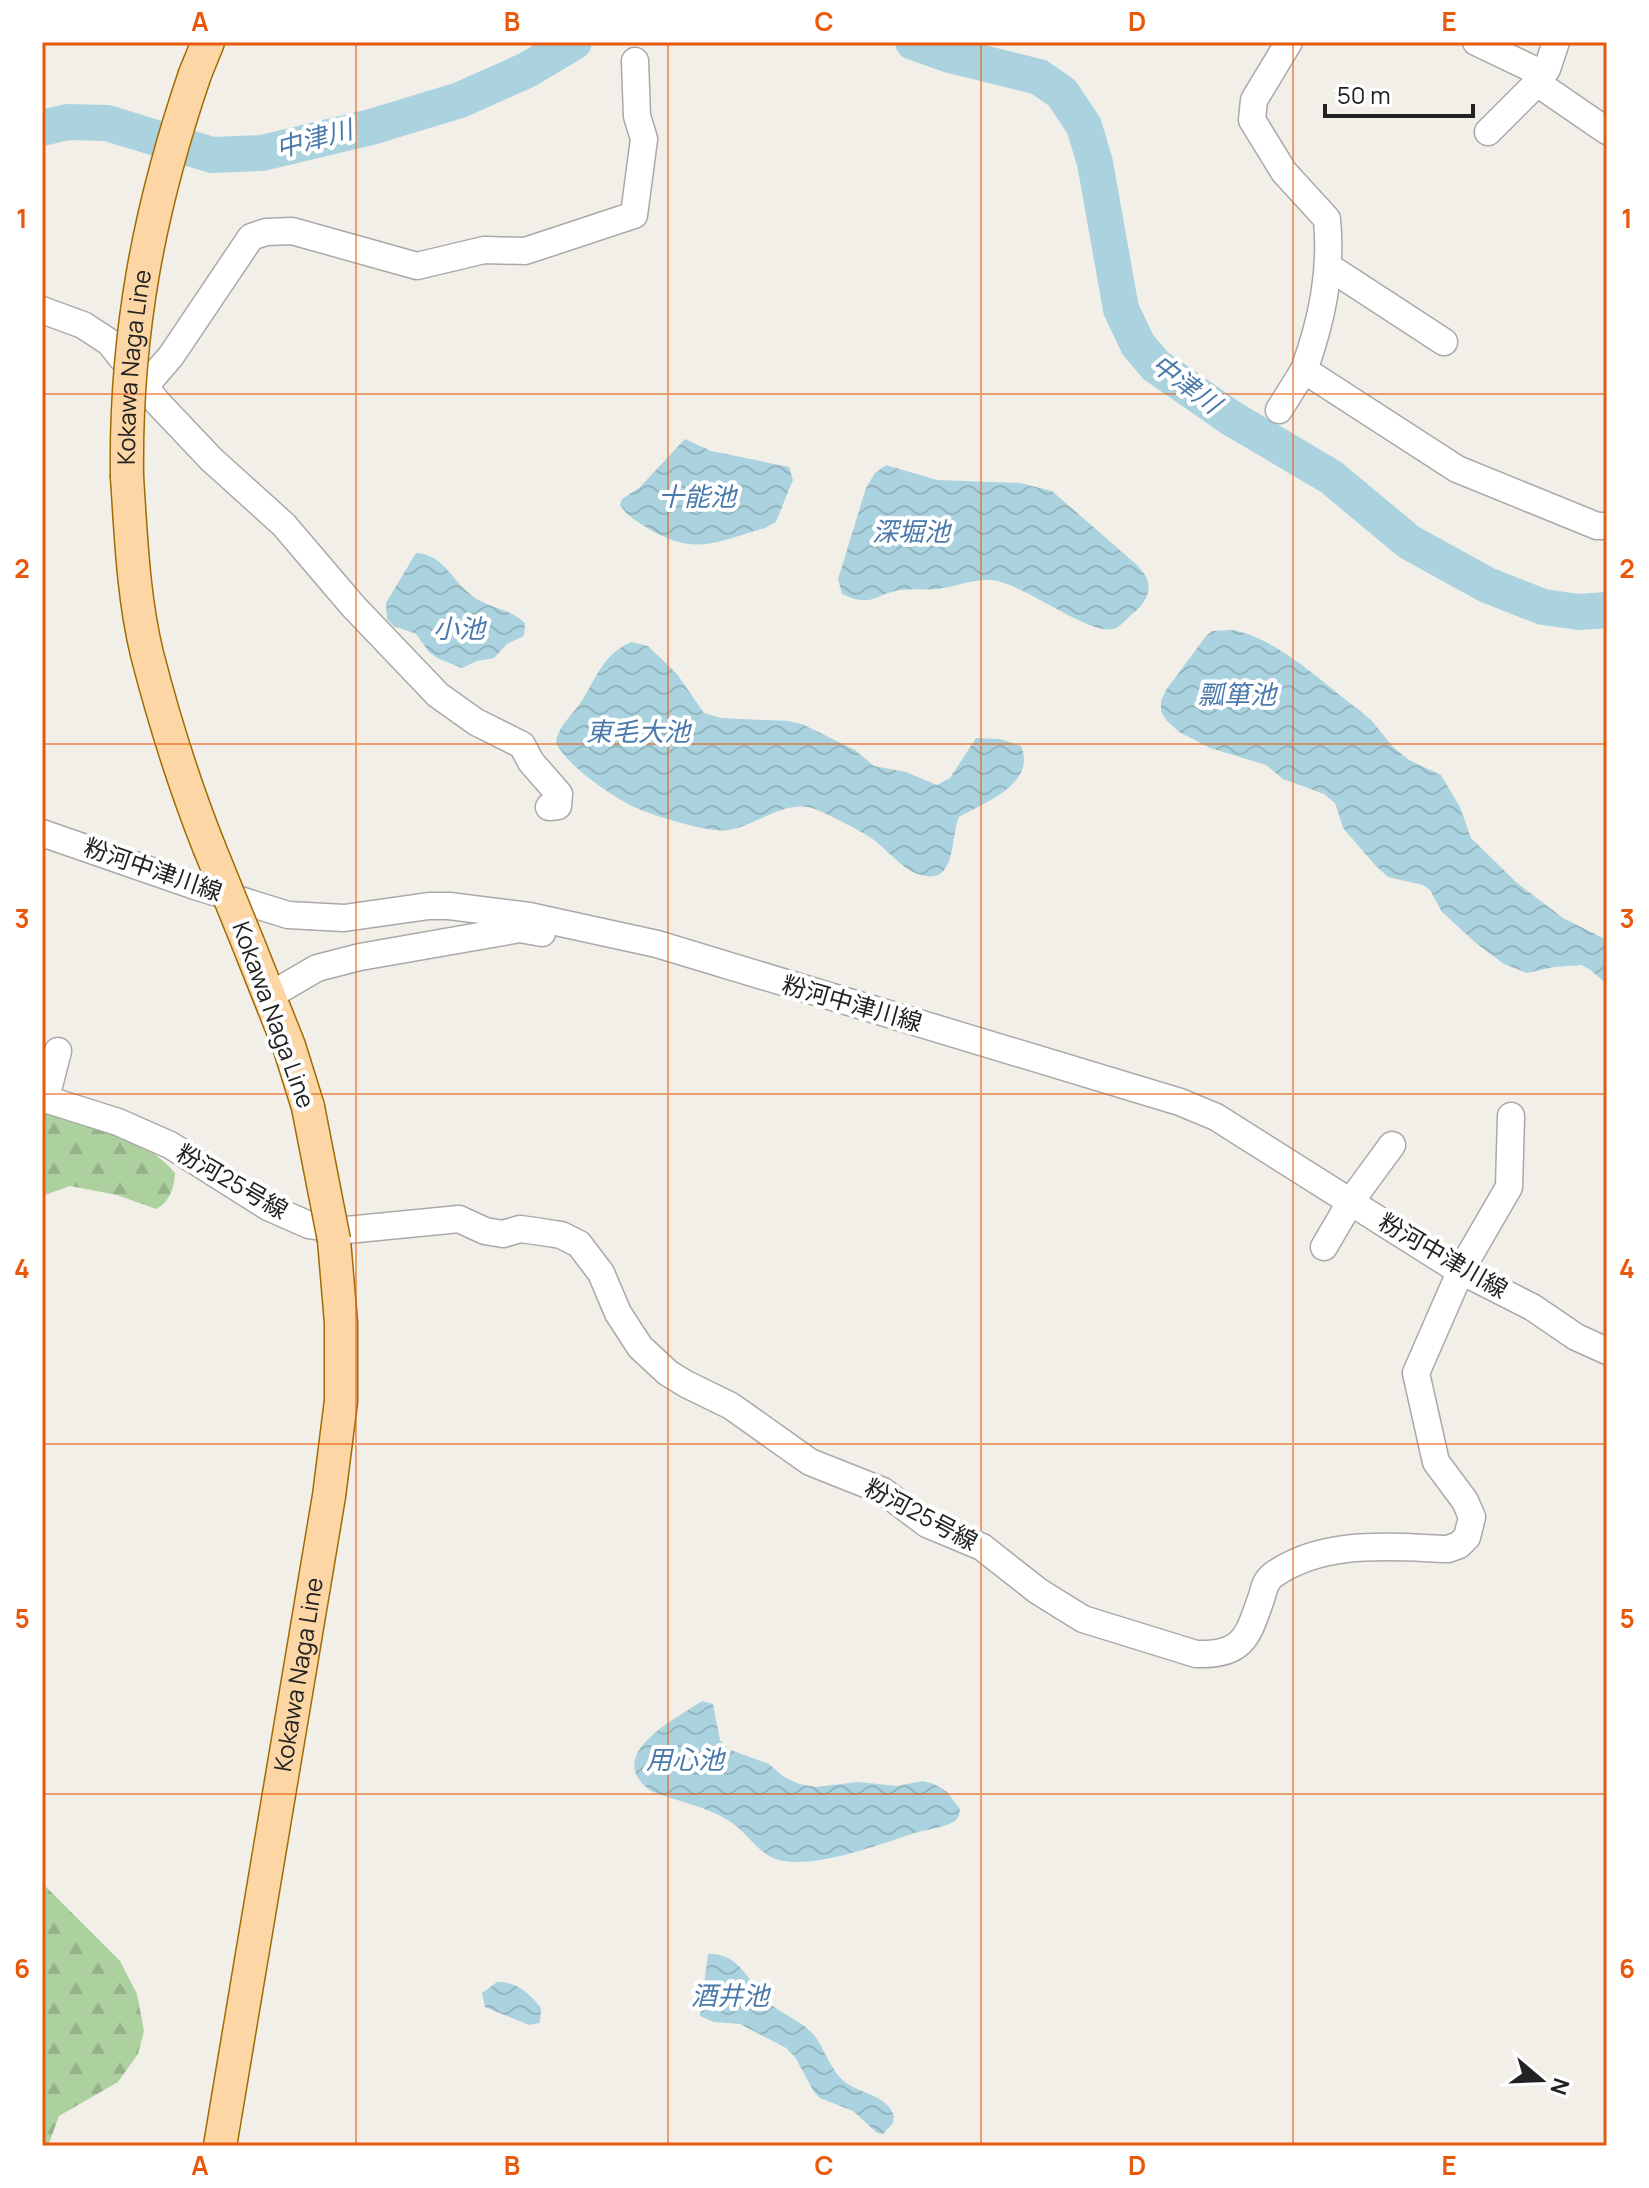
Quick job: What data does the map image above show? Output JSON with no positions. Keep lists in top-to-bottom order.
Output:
{
  "streets": {
    "main road": ["Kokawa Naga Line"],
    "street": ["粉河中津川線", "粉河25号線"]
  },
  "crossings": [
    ["粉河中津川線", "粉河25号線"]
  ],
  "water": [
    "中津川",
    "十能池",
    "深堀池",
    "小池",
    "瓢箪池",
    "東毛大池",
    "用心池",
    "酒井池"
  ],
  "scale_bar": "50 m",
  "north": "right",
  "grid": {
    "columns": [
      "A",
      "B",
      "C",
      "D",
      "E"
    ],
    "rows": [
      "1",
      "2",
      "3",
      "4",
      "5",
      "6"
    ]
  }
}
